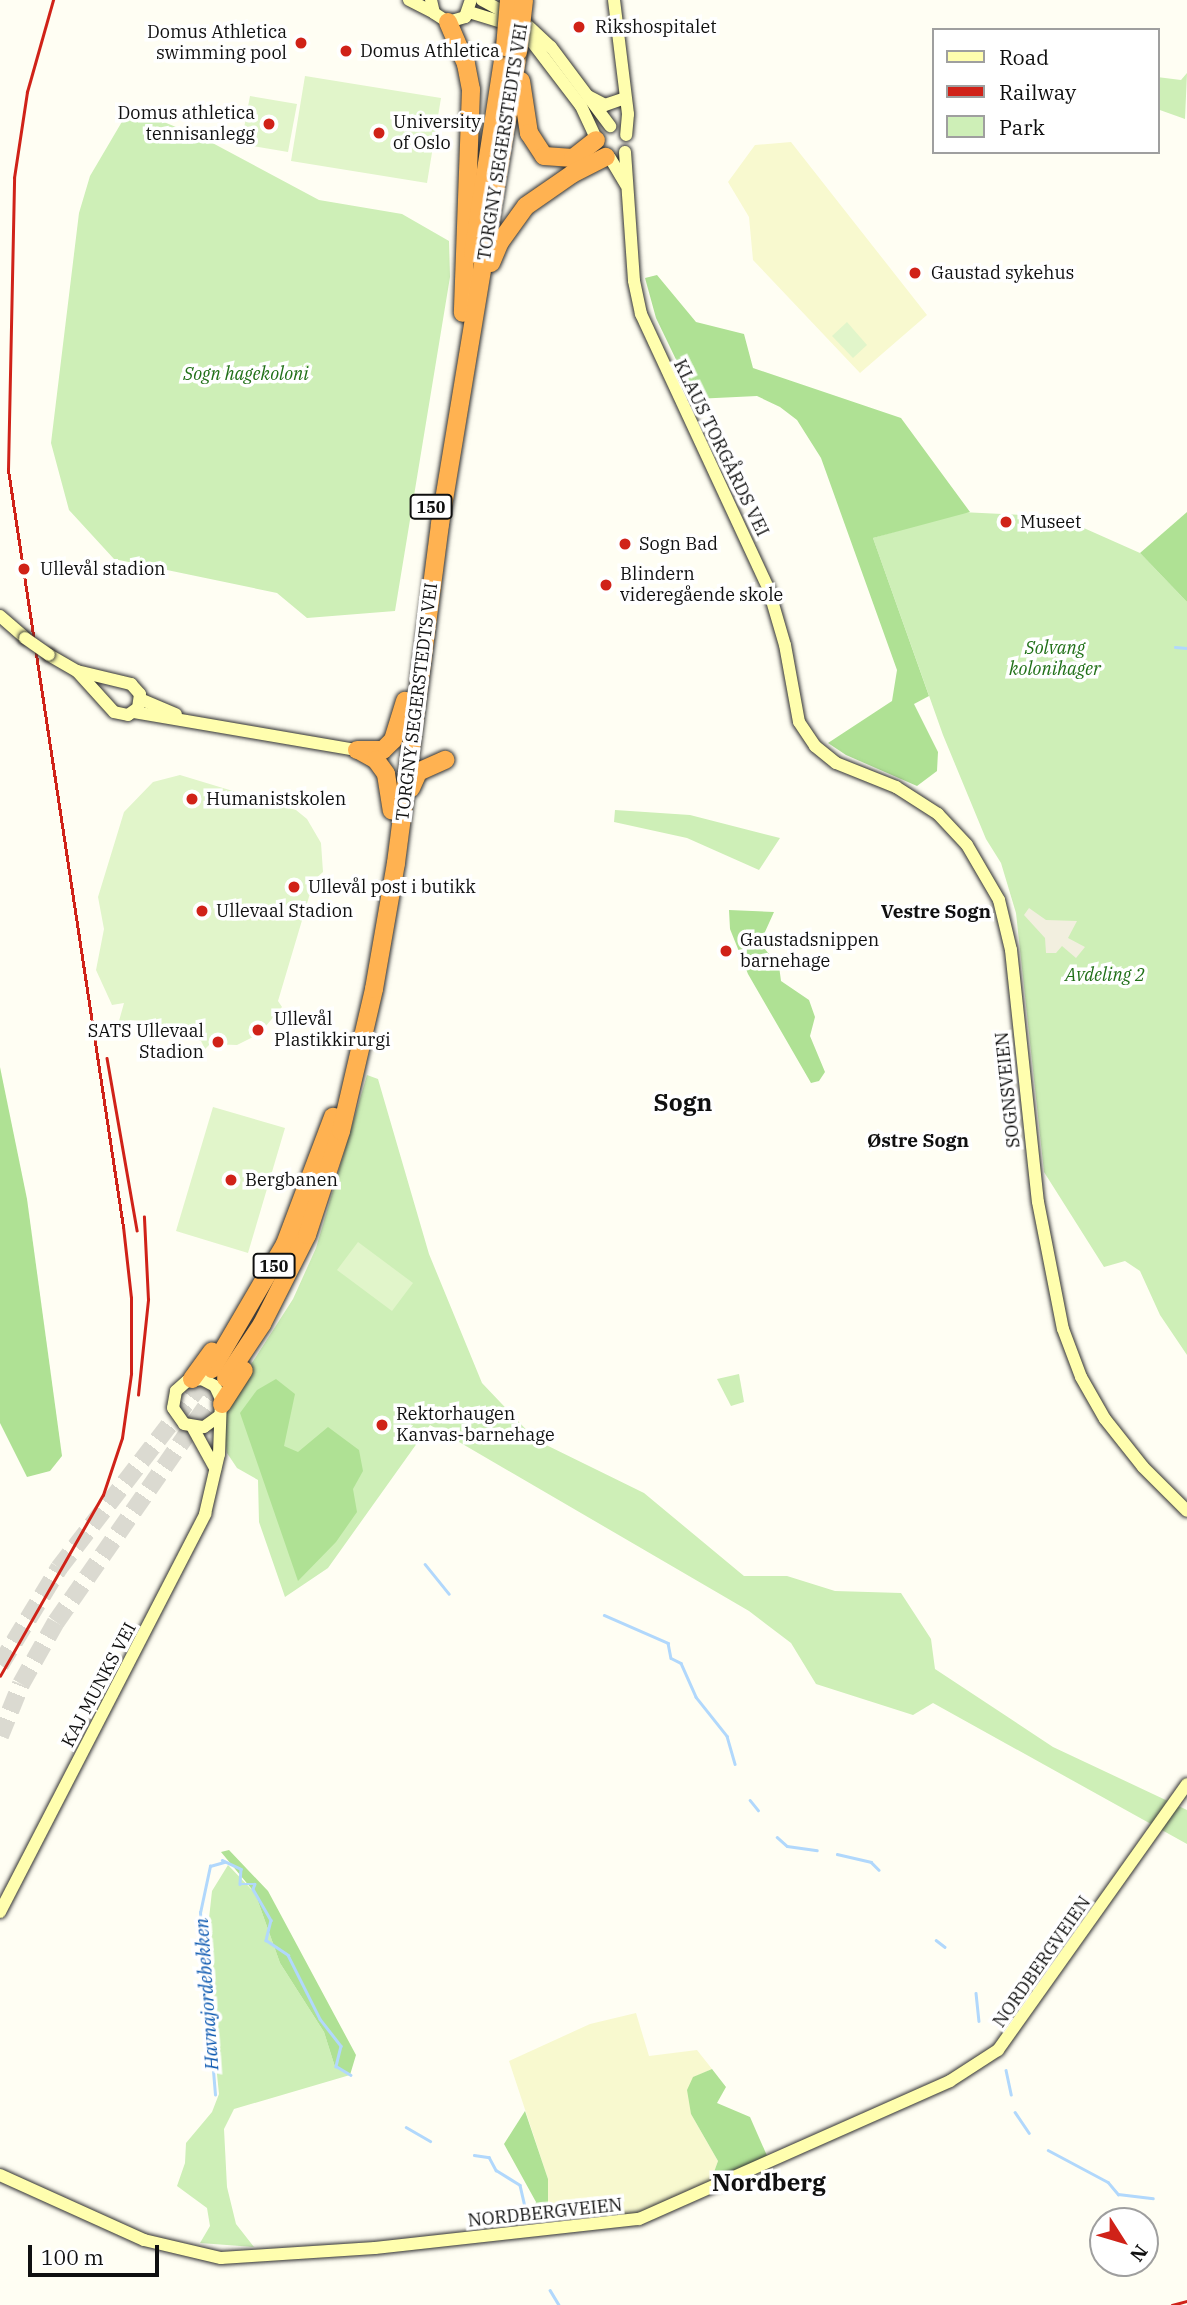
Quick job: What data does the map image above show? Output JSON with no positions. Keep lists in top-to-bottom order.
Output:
{
  "streets": {
    "highway": ["TORGNY SEGERSTEDTS VEI", "150"],
    "main road": [
      "KLAUS TORGÅRDS VEI",
      "SOGNSVEIEN",
      "KAJ MUNKS VEI",
      "NORDBERGVEIEN"
    ]
  },
  "crossings": [
    ["KLAUS TORGÅRDS VEI", "SOGNSVEIEN"]
  ],
  "districts": [
    "Vestre Sogn",
    "Sogn",
    "Østre Sogn",
    "Nordberg"
  ],
  "water": ["Havnajordebekken"],
  "parks": ["Sogn hagekoloni", "Solvang kolonihager", "Avdeling 2"],
  "places": [
    "Rikshospitalet",
    "Domus Athletica swimming pool",
    "Domus Athletica",
    "Domus athletica tennisanlegg",
    "University of Oslo",
    "Gaustad sykehus",
    "Museet",
    "Sogn Bad",
    "Ullevål stadion",
    "Blindern videregående skole",
    "Humanistskolen",
    "Ullevål post i butikk",
    "Ullevaal Stadion",
    "Gaustadsnippen barnehage",
    "Ullevål Plastikkirurgi",
    "SATS Ullevaal Stadion",
    "Bergbanen",
    "Rektorhaugen Kanvas-barnehage"
  ],
  "legend": ["Road", "Railway", "Park"],
  "scale_bar": "100 m",
  "north": "bottom right"
}
